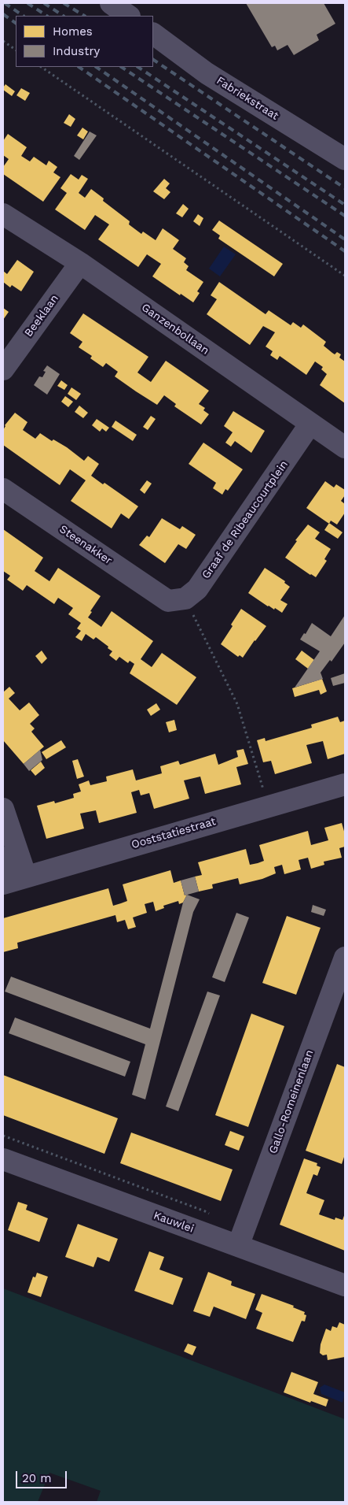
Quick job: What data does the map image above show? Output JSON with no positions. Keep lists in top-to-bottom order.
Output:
{
  "streets": {
    "street": [
      "Fabriekstraat",
      "Beeklaan",
      "Ganzenbollaan",
      "Graaf de Ribeaucourtplein",
      "Steenakker",
      "Ooststatiestraat",
      "Gallo-Romeinenlaan",
      "Kauwlei"
    ]
  },
  "crossings": [
    ["Beeklaan", "Ganzenbollaan"],
    ["Ganzenbollaan", "Graaf de Ribeaucourtplein"],
    ["Graaf de Ribeaucourtplein", "Steenakker"],
    ["Gallo-Romeinenlaan", "Kauwlei"]
  ],
  "legend": ["Homes", "Industry"],
  "scale_bar": "20 m"
}
